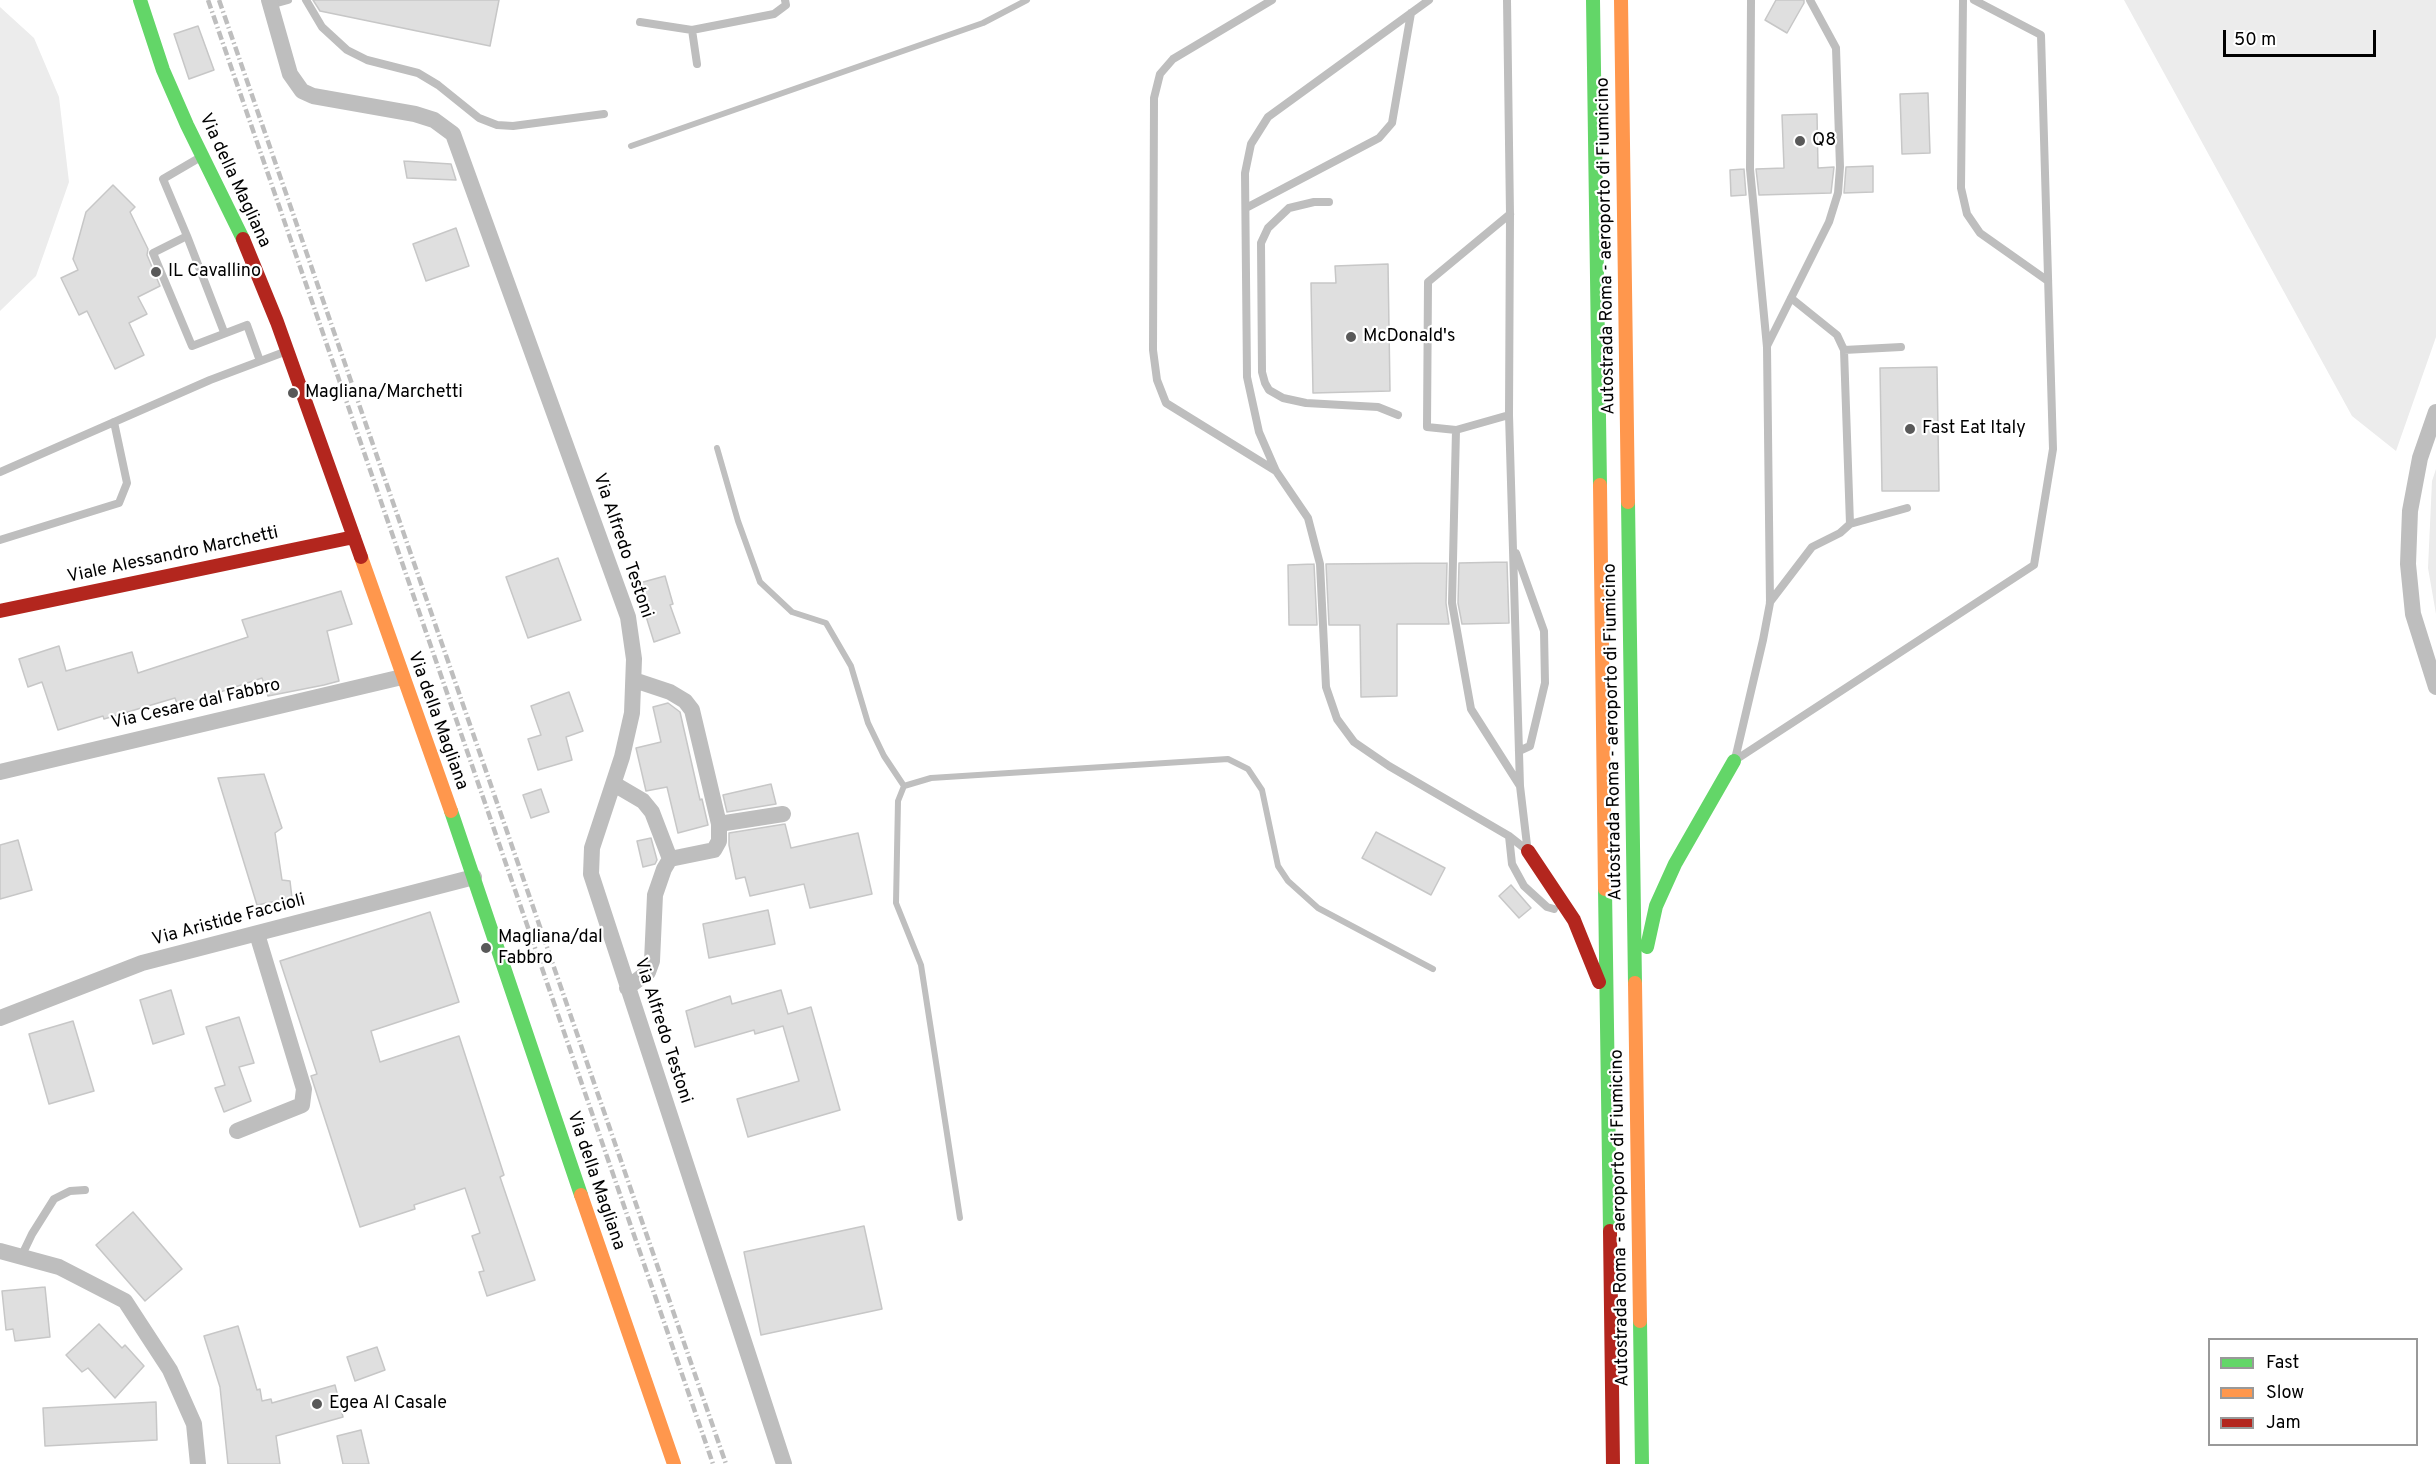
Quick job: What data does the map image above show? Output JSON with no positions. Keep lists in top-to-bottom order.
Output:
{
  "streets": {
    "main road": ["Via della Magliana", "Autostrada Roma - aeroporto di Fiumicino", "Viale Alessandro Marchetti"],
    "street": ["Via Alfredo Testoni", "Via Cesare dal Fabbro", "Via Aristide Faccioli"]
  },
  "crossings": [
    ["Via della Magliana", "Viale Alessandro Marchetti"],
    ["Via della Magliana", "Via Cesare dal Fabbro"],
    ["Via della Magliana", "Via Aristide Faccioli"]
  ],
  "places": [
    "Q8",
    "IL Cavallino",
    "McDonald's",
    "Magliana/Marchetti",
    "Fast Eat Italy",
    "Magliana/dal Fabbro",
    "Egea Al Casale"
  ],
  "legend": ["Fast", "Slow", "Jam"],
  "scale_bar": "50 m"
}
